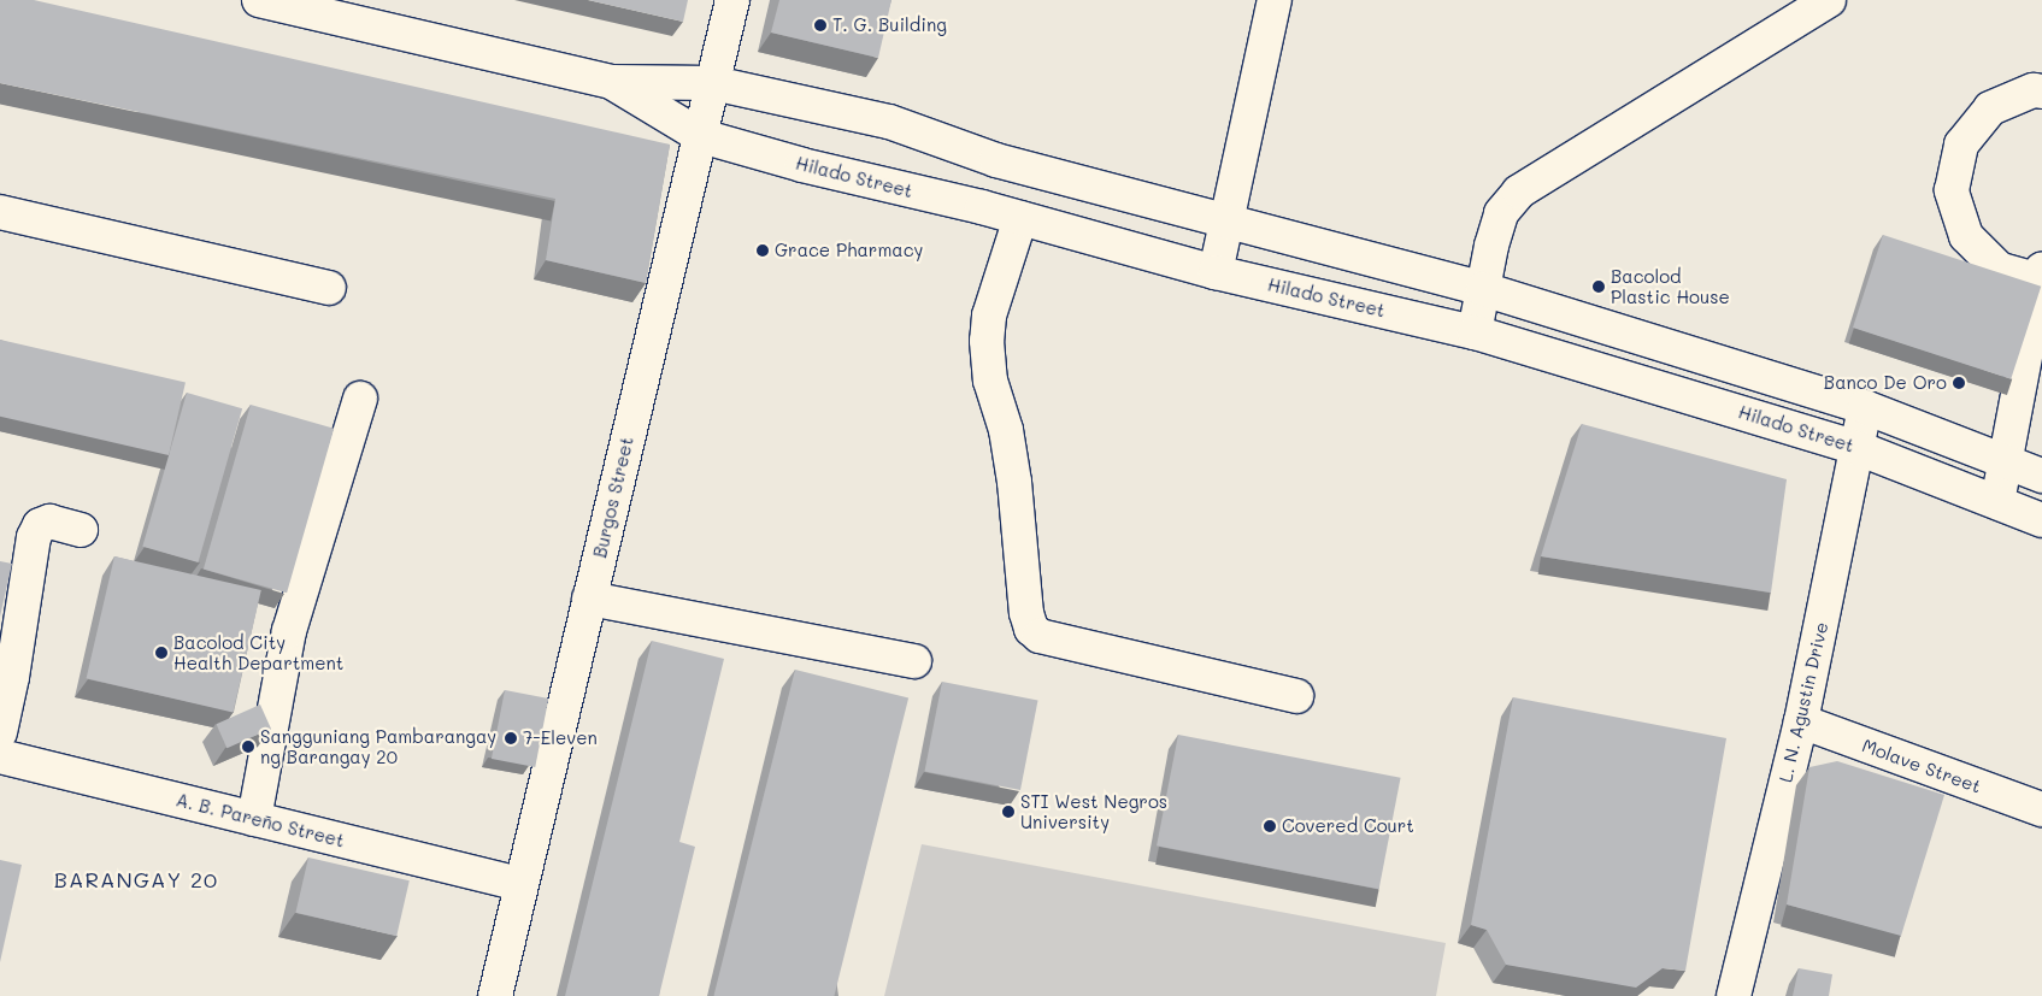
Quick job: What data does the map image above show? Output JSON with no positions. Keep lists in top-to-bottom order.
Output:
{
  "streets": {
    "main road": [
      "Hilado Street",
      "Burgos Street",
      "L. N. Agustin Drive",
      "Molave Street",
      "A. B. Pareño Street"
    ]
  },
  "crossings": [
    ["Hilado Street", "Burgos Street"],
    ["Hilado Street", "L. N. Agustin Drive"],
    ["Burgos Street", "A. B. Pareño Street"],
    ["L. N. Agustin Drive", "Molave Street"]
  ],
  "districts": ["BARANGAY 20"],
  "places": [
    "T. G. Building",
    "Grace Pharmacy",
    "Bacolod Plastic House",
    "Banco De Oro",
    "Bacolod City Health Department",
    "7-Eleven",
    "Sangguniang Pambarangay ng Barangay 20",
    "STI West Negros University",
    "Covered Court"
  ]
}
